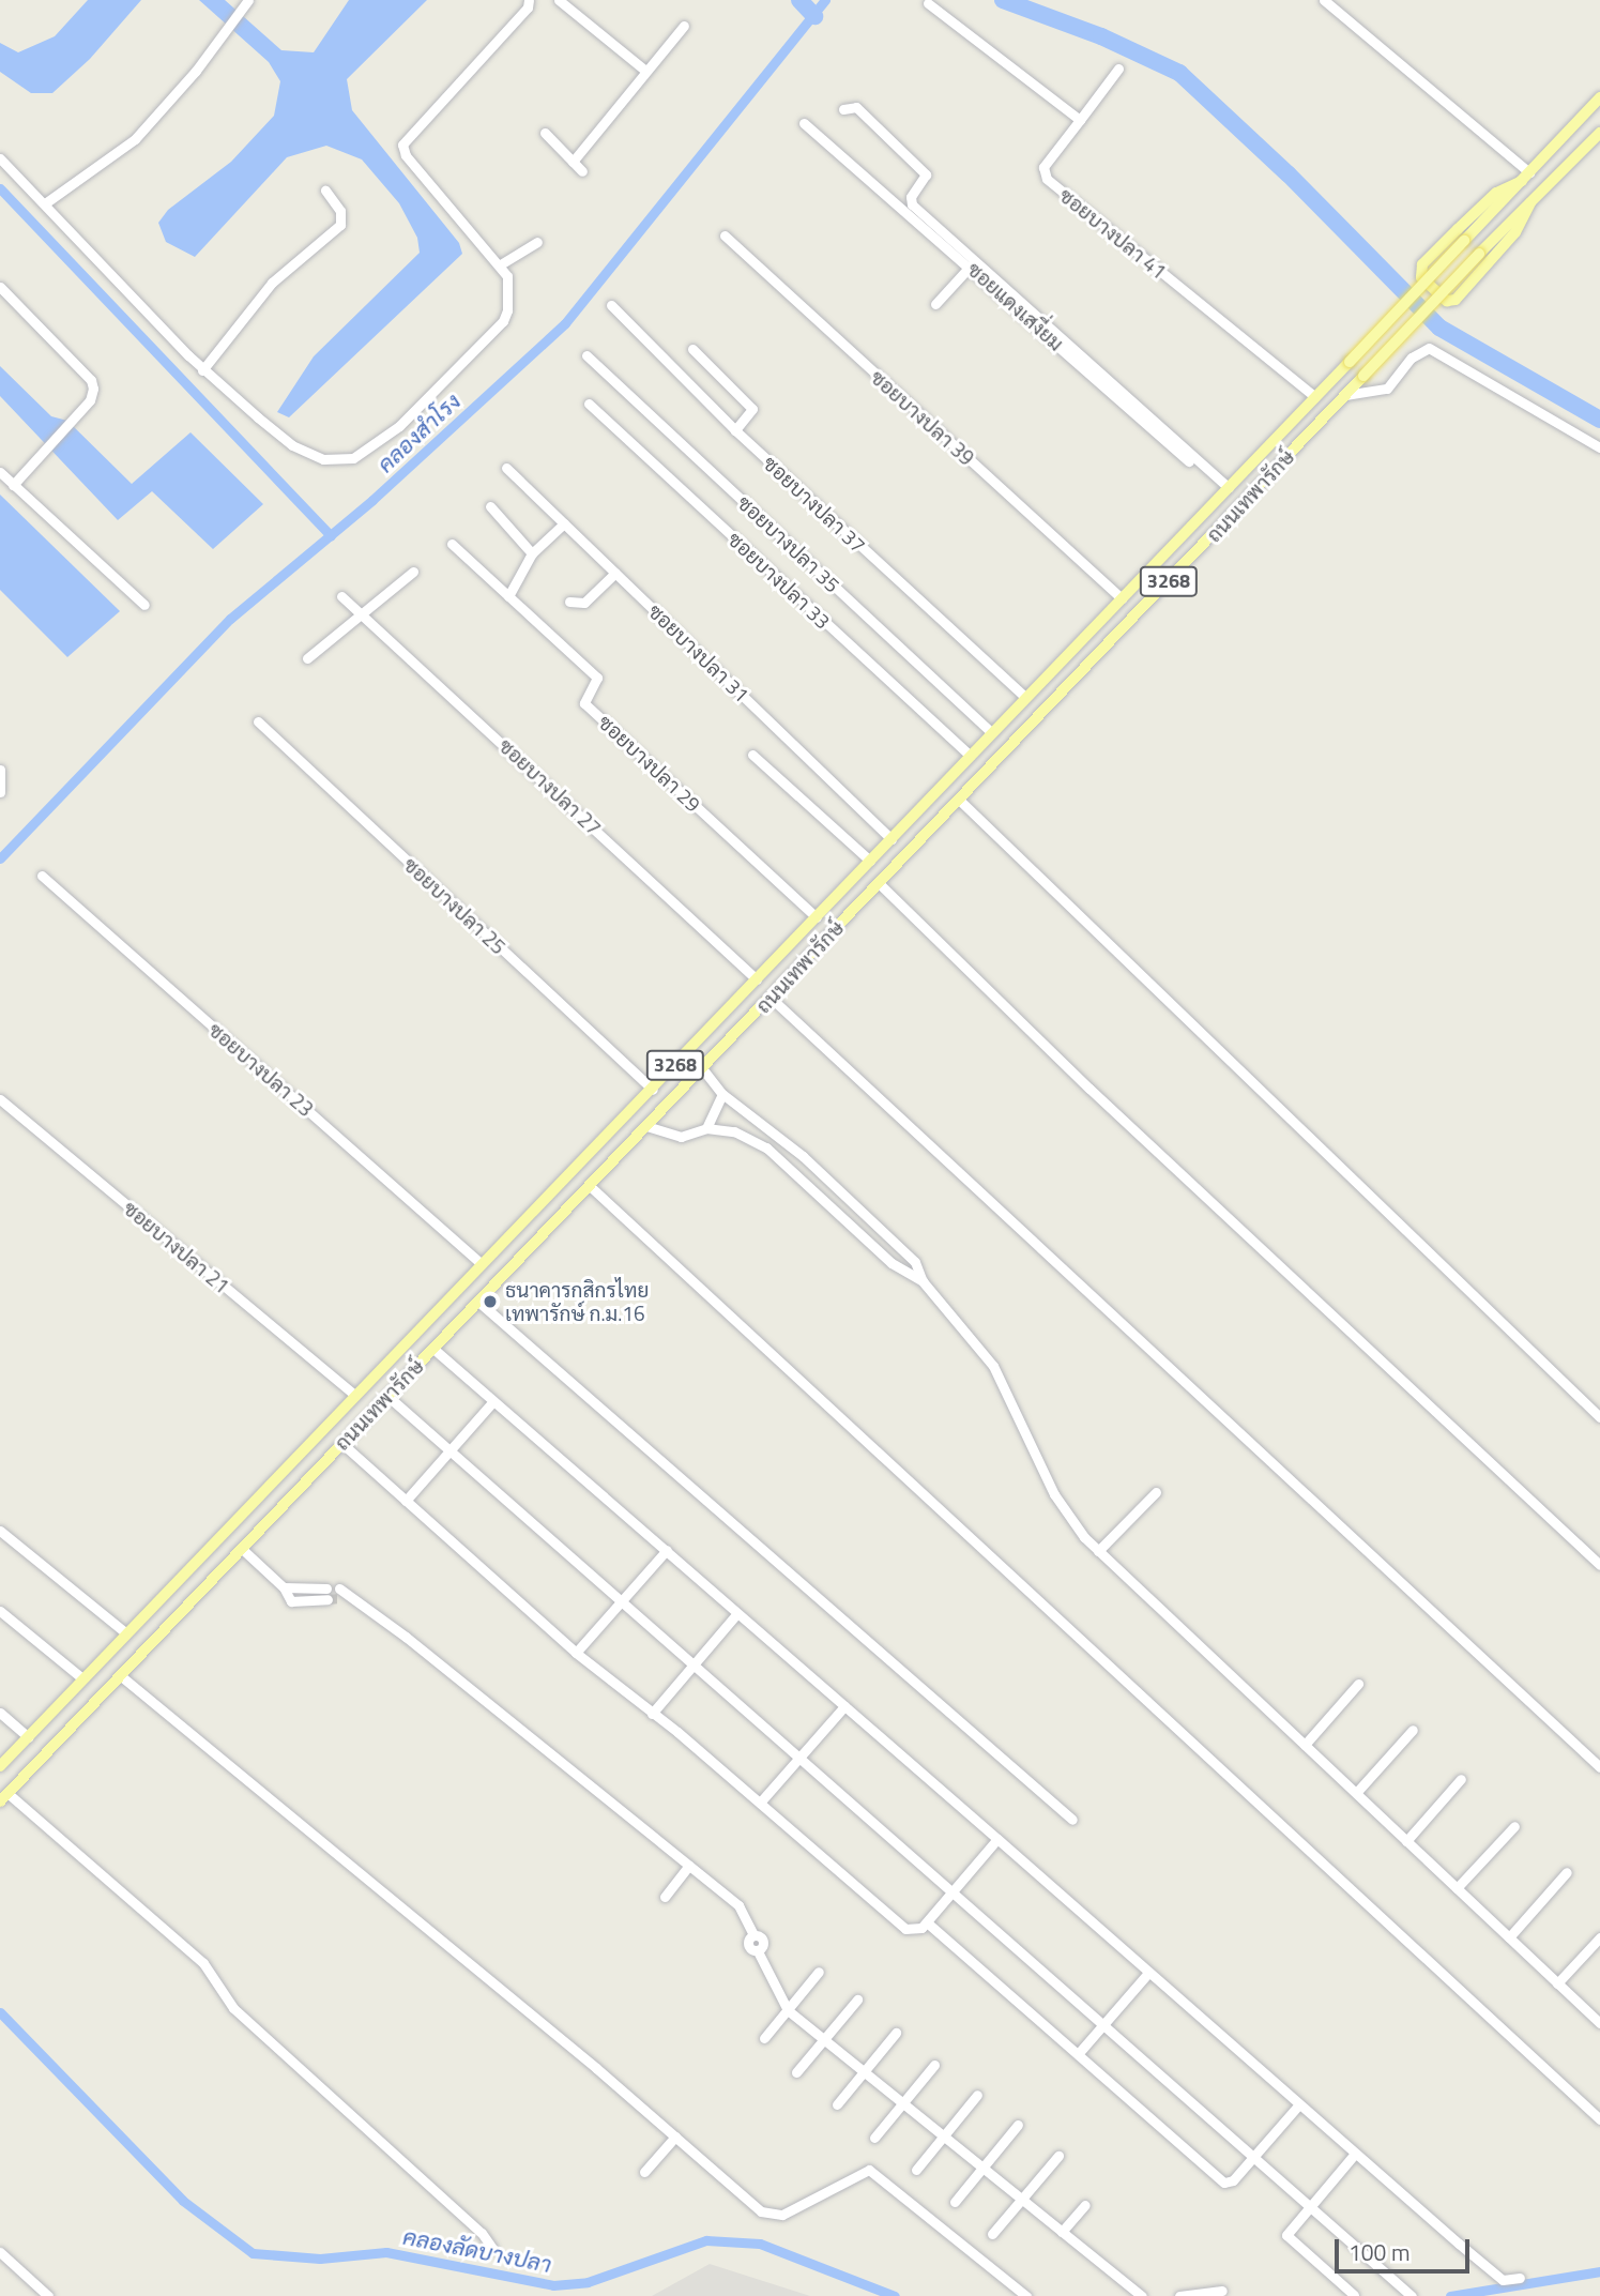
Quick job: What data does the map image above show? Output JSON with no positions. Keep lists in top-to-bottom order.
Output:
{
  "streets": {
    "main road": ["ถนนเทพารักษ์", "3268"],
    "street": [
      "ซอยบางปลา 41",
      "ซอยแดงเสงี่ยม",
      "ซอยบางปลา 39",
      "ซอยบางปลา 37",
      "ซอยบางปลา 35",
      "ซอยบางปลา 33",
      "ซอยบางปลา 31",
      "ซอยบางปลา 29",
      "ซอยบางปลา 27",
      "ซอยบางปลา 25",
      "ซอยบางปลา 23",
      "ซอยบางปลา 21"
    ]
  },
  "crossings": [
    ["ซอยบางปลา 41", "ถนนเทพารักษ์"],
    ["ซอยแดงเสงี่ยม", "ถนนเทพารักษ์"],
    ["ซอยบางปลา 39", "ถนนเทพารักษ์"],
    ["ถนนเทพารักษ์", "ซอยบางปลา 37"],
    ["ถนนเทพารักษ์", "ซอยบางปลา 35"],
    ["ถนนเทพารักษ์", "ซอยบางปลา 33"],
    ["ถนนเทพารักษ์", "ซอยบางปลา 31"],
    ["ถนนเทพารักษ์", "ซอยบางปลา 29"],
    ["ถนนเทพารักษ์", "ซอยบางปลา 27"],
    ["ถนนเทพารักษ์", "ซอยบางปลา 25"],
    ["ถนนเทพารักษ์", "ซอยบางปลา 23"],
    ["ถนนเทพารักษ์", "ซอยบางปลา 21"]
  ],
  "water": ["คลองสำโรง", "คลองลัดบางปลา"],
  "places": ["ธนาคารกสิกรไทย เทพารักษ์ ก.ม.16"],
  "scale_bar": "100 m"
}
